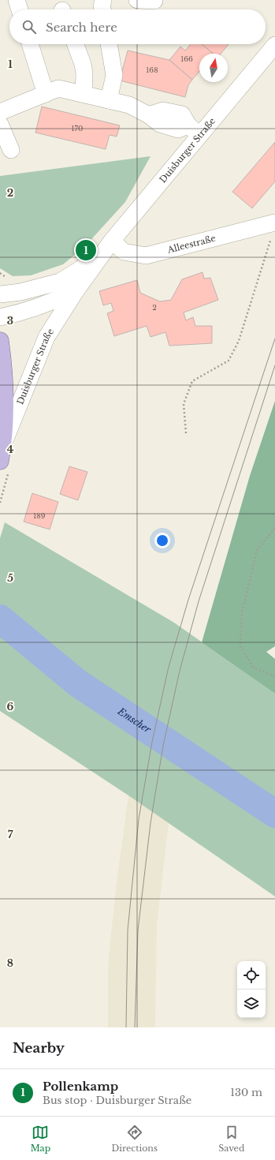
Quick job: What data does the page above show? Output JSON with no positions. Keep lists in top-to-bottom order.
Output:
{
  "streets": {
    "street": ["Duisburger Straße", "Alleestraße"]
  },
  "crossings": [
    ["Duisburger Straße", "Alleestraße"]
  ],
  "water": ["Emscher"],
  "house_numbers": [
    "166",
    "168",
    "170",
    "2",
    "189"
  ],
  "north": "top",
  "page": {
    "search": "Search here",
    "pins": "1",
    "heading": "Nearby",
    "list": [
      {
        "mark": "1",
        "name": "Pollenkamp",
        "note": "Bus stop · Duisburger Straße",
        "value": "130 m"
      }
    ],
    "nav": ["Map", "Directions", "Saved"]
  },
  "grid": {
    "rows": [
      "1",
      "2",
      "3",
      "4",
      "5",
      "6",
      "7",
      "8"
    ]
  }
}
